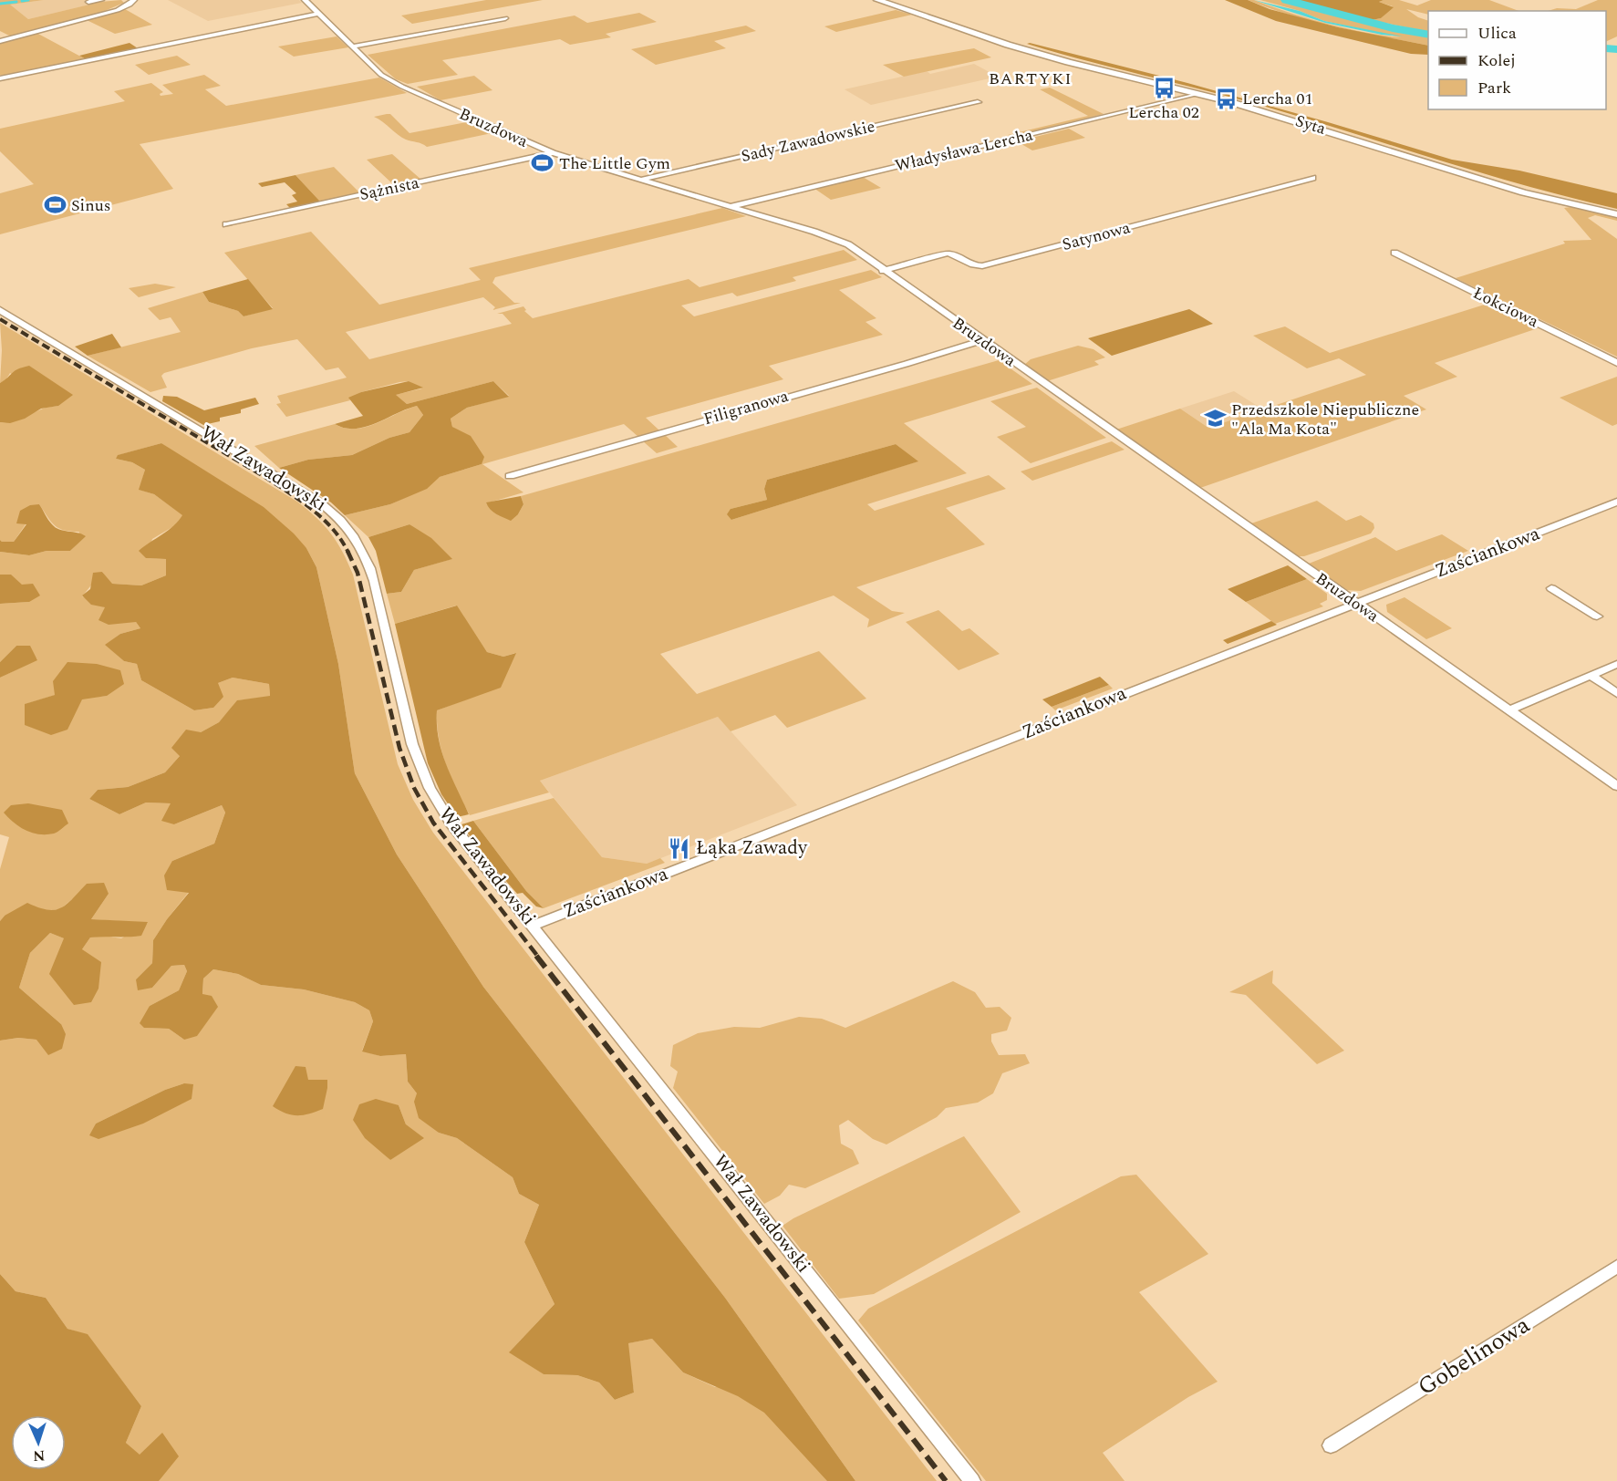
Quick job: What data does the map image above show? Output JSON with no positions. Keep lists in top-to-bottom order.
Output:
{
  "streets": {
    "street": [
      "Syta",
      "Bruzdowa",
      "Sady Zawadowskie",
      "Władysława Lercha",
      "Sążnista",
      "Satynowa",
      "Łokciowa",
      "Filigranowa",
      "Wał Zawadowski",
      "Zaściankowa",
      "Gobelinowa"
    ]
  },
  "crossings": [
    ["Syta", "Władysława Lercha"],
    ["Bruzdowa", "Sady Zawadowskie"],
    ["Bruzdowa", "Władysława Lercha"],
    ["Bruzdowa", "Sążnista"],
    ["Bruzdowa", "Satynowa"],
    ["Bruzdowa", "Filigranowa"],
    ["Bruzdowa", "Zaściankowa"],
    ["Wał Zawadowski", "Zaściankowa"]
  ],
  "districts": ["BARTYKI"],
  "places": {
    "bus stop": ["Lercha 02", "Lercha 01"],
    "sports": ["The Little Gym", "Sinus"],
    "school or university": ["Przedszkole Niepubliczne \"Ala Ma Kota\""],
    "restaurant": ["Łąka Zawady"]
  },
  "legend": ["Ulica", "Kolej", "Park"],
  "north": "bottom"
}
